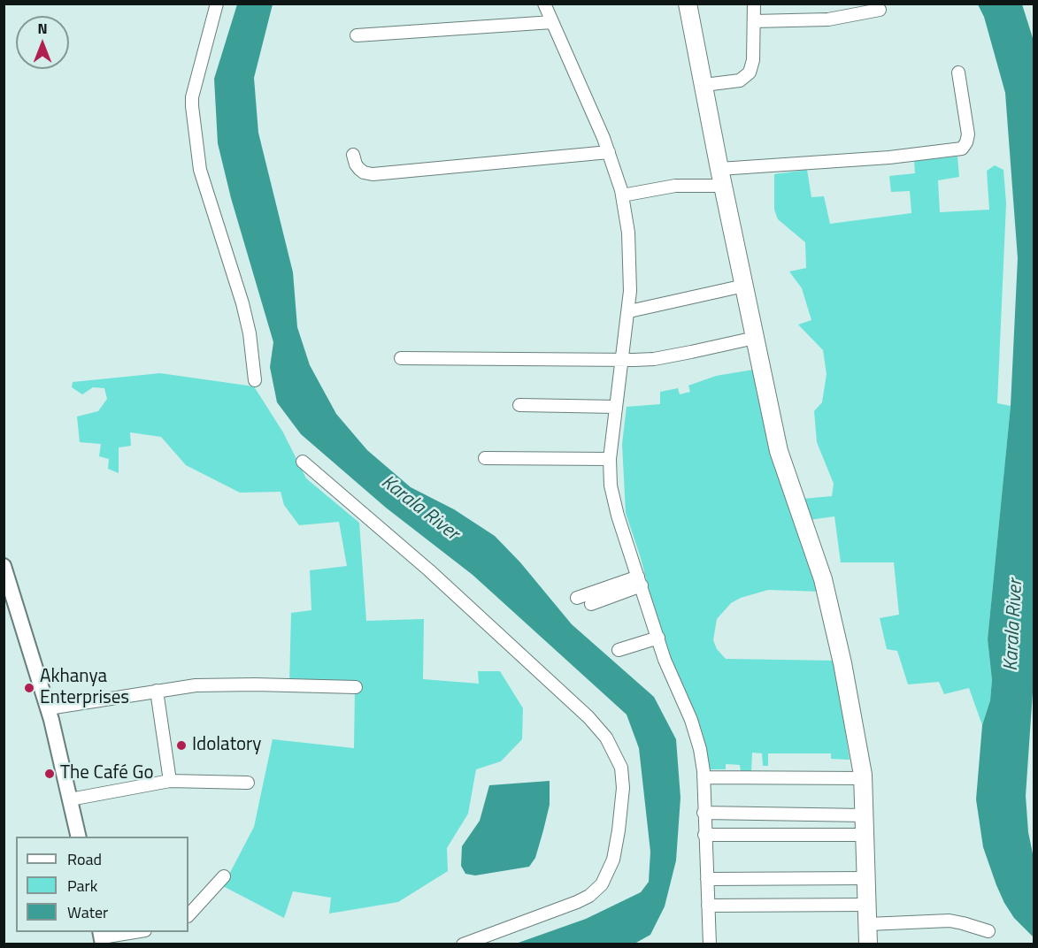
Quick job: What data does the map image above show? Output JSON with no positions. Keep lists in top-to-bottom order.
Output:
{
  "water": ["Karala River"],
  "places": ["Akhanya Enterprises", "Idolatory", "The Café Go"],
  "legend": ["Road", "Park", "Water"],
  "north": "top"
}
